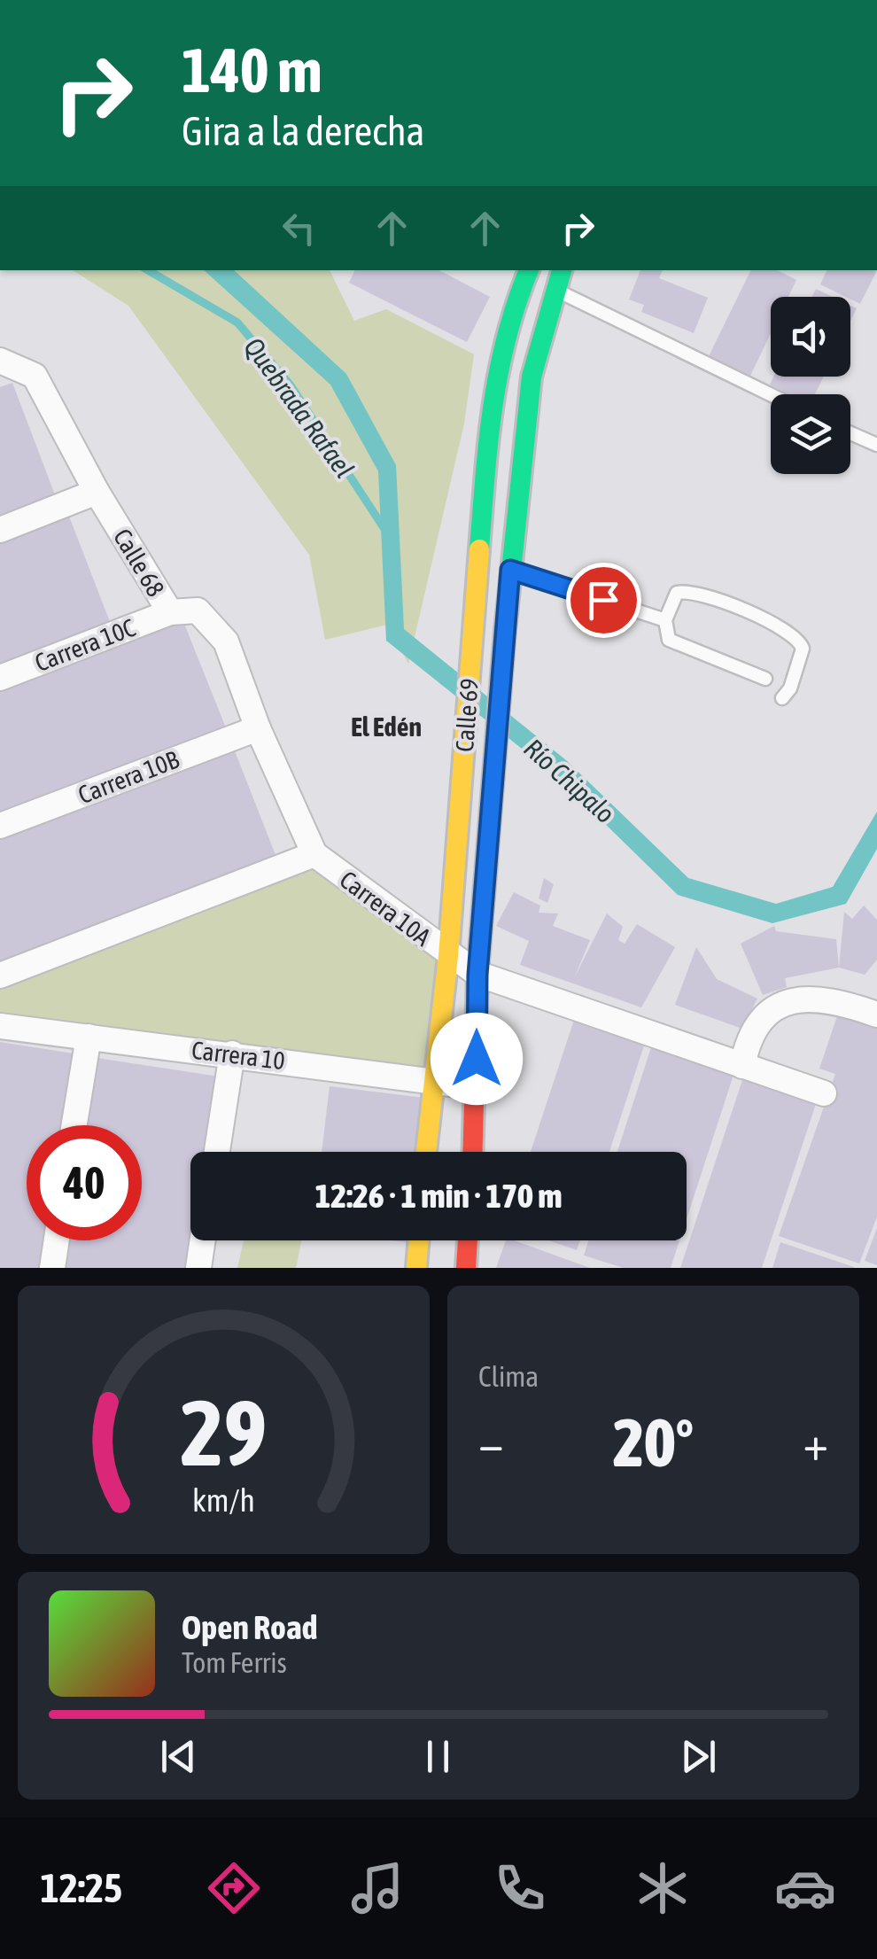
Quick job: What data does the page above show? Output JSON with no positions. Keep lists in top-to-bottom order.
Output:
{
  "streets": {
    "street": [
      "Calle 68",
      "Carrera 10C",
      "Calle 69",
      "Carrera 10B",
      "Carrera 10A",
      "Carrera 10"
    ]
  },
  "crossings": [
    ["Calle 68", "Carrera 10C"],
    ["Calle 68", "Carrera 10B"],
    ["Calle 68", "Carrera 10A"],
    ["Calle 69", "Carrera 10A"],
    ["Calle 69", "Carrera 10"]
  ],
  "districts": ["El Edén"],
  "water": ["Quebrada Rafael", "Río Chipalo"],
  "page": {
    "turn": ["140 m", "Gira a la derecha"],
    "limit": "40",
    "trip": "12:26 · 1 min · 170 m",
    "tile": "Clima",
    "heat": ["−", "20°", "+"],
    "song": ["Open Road", "Tom Ferris"],
    "tabs": "12:25",
    "gauge": ["29", "km/h"]
  }
}
